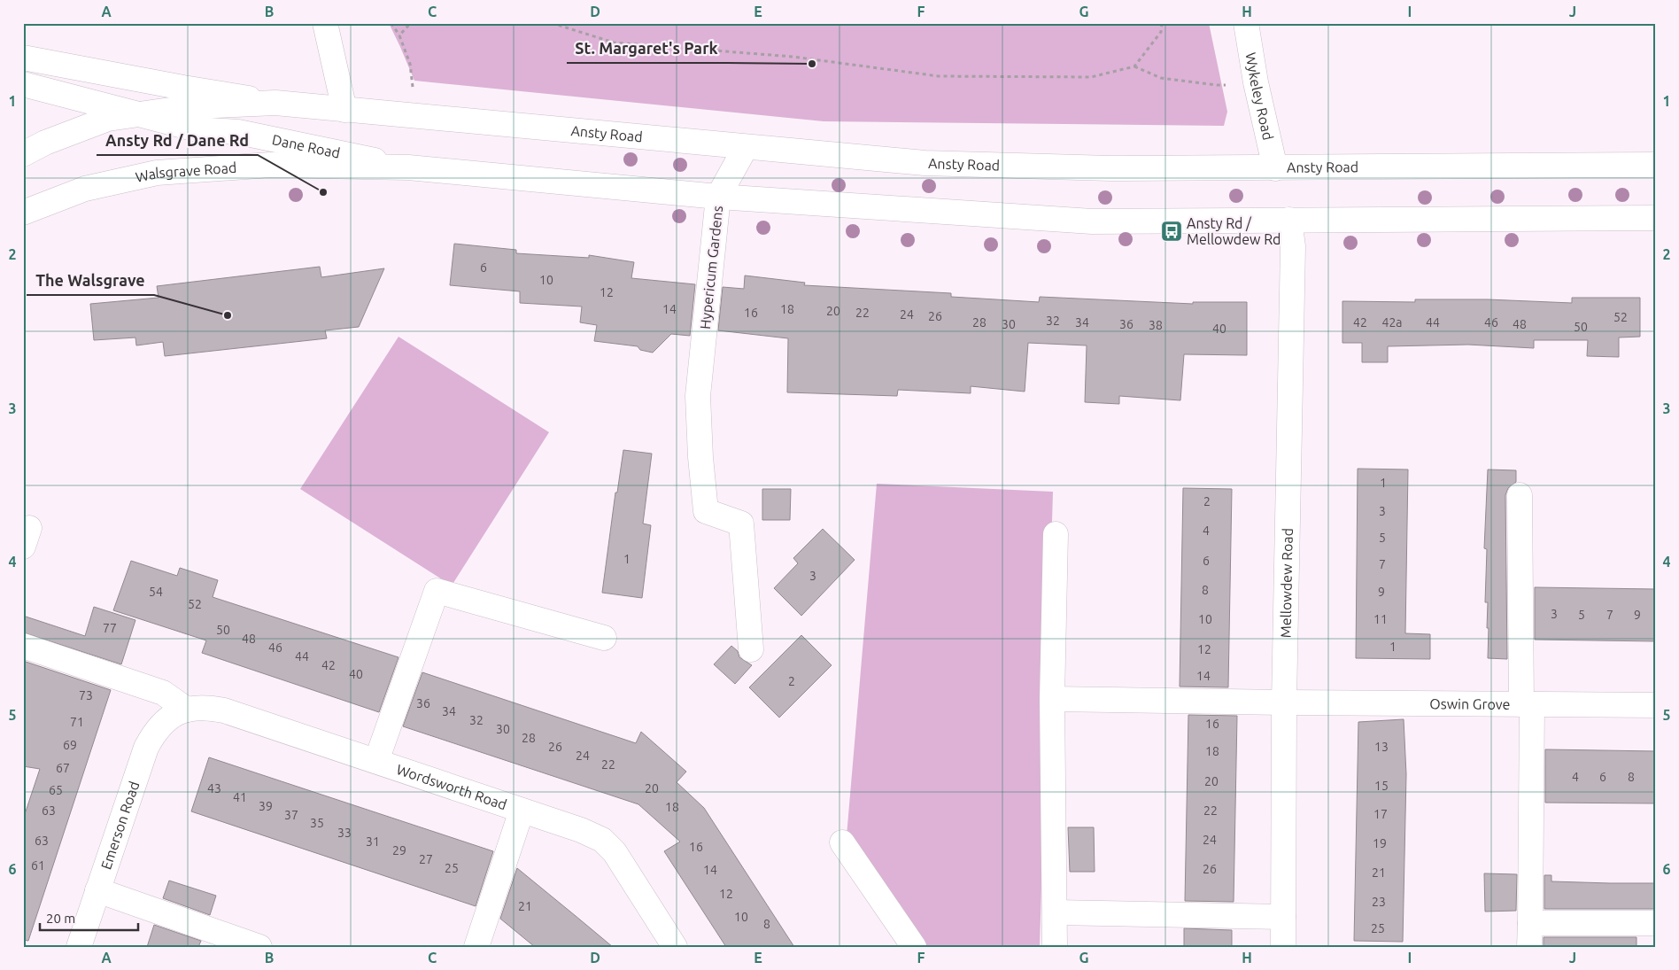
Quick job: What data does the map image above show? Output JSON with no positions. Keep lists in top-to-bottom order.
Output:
{
  "streets": {
    "main road": [
      "Wykeley Road",
      "Ansty Road",
      "Dane Road",
      "Walsgrave Road",
      "Hypericum Gardens",
      "Mellowdew Road",
      "Oswin Grove",
      "Wordsworth Road",
      "Emerson Road"
    ]
  },
  "crossings": [
    ["Wykeley Road", "Ansty Road"],
    ["Ansty Road", "Hypericum Gardens"],
    ["Dane Road", "Walsgrave Road"],
    ["Mellowdew Road", "Oswin Grove"],
    ["Wordsworth Road", "Emerson Road"]
  ],
  "places": {
    "other": ["St. Margaret's Park", "Ansty Rd / Dane Rd", "The Walsgrave"],
    "bus stop": ["Ansty Rd / Mellowdew Rd"]
  },
  "house_numbers": [
    "6",
    "10",
    "12",
    "14",
    "18",
    "20",
    "16",
    "22",
    "24",
    "26",
    "52",
    "32",
    "28",
    "34",
    "42",
    "42a",
    "44",
    "46",
    "30",
    "36",
    "48",
    "38",
    "50",
    "40",
    "1",
    "2",
    "3",
    "4",
    "5",
    "1",
    "6",
    "7",
    "3",
    "8",
    "54",
    "9",
    "52",
    "3",
    "5",
    "7",
    "9",
    "10",
    "11",
    "77",
    "50",
    "48",
    "1",
    "46",
    "12",
    "44",
    "42",
    "40",
    "14",
    "2",
    "73",
    "36",
    "34",
    "32",
    "71",
    "16",
    "30",
    "28",
    "69",
    "26",
    "13",
    "18",
    "24",
    "22",
    "67",
    "4",
    "6",
    "8",
    "20",
    "15",
    "43",
    "20",
    "65",
    "41",
    "39",
    "18",
    "63",
    "22",
    "17",
    "37",
    "35",
    "33",
    "24",
    "63",
    "31",
    "19",
    "16",
    "29",
    "27",
    "61",
    "25",
    "26",
    "14",
    "21",
    "12",
    "23",
    "21",
    "10",
    "8",
    "25"
  ],
  "scale_bar": "20 m",
  "grid": {
    "columns": [
      "A",
      "B",
      "C",
      "D",
      "E",
      "F",
      "G",
      "H",
      "I",
      "J"
    ],
    "rows": [
      "1",
      "2",
      "3",
      "4",
      "5",
      "6"
    ]
  }
}
